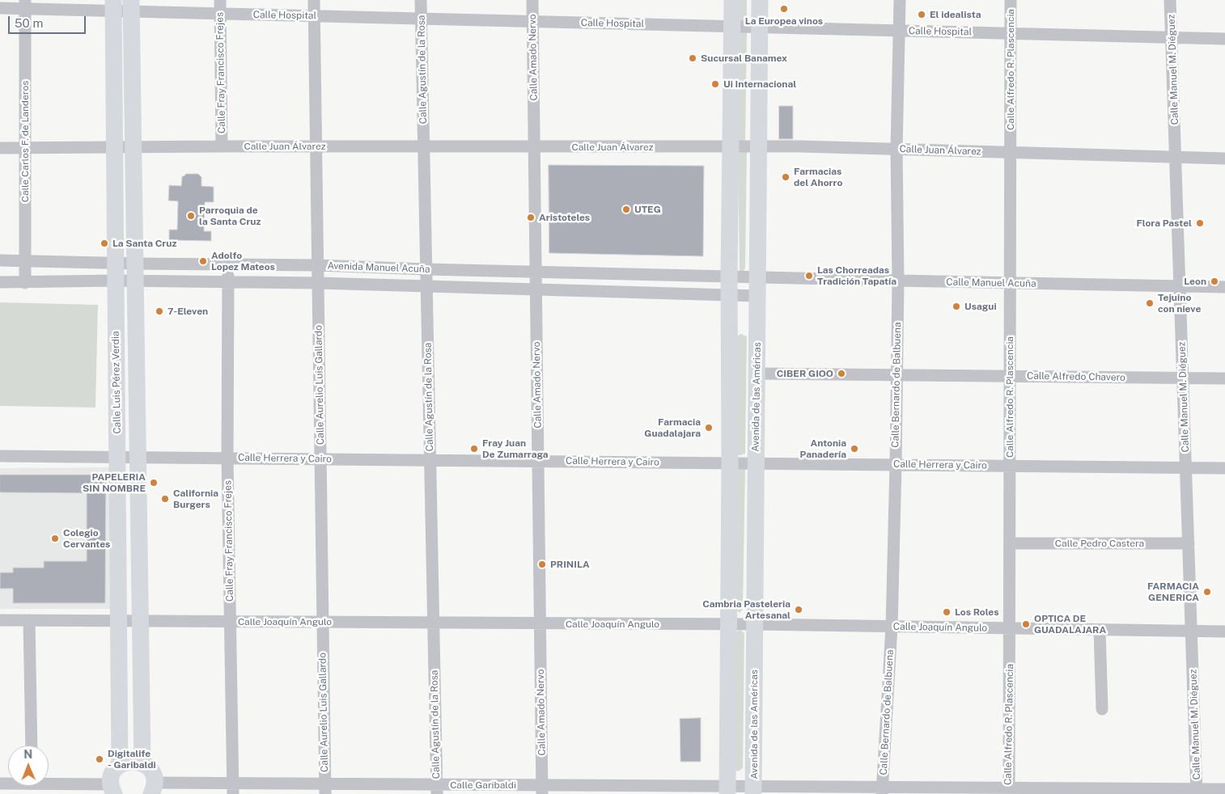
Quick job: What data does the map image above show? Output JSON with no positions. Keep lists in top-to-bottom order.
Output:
{
  "streets": {
    "main road": ["Calle Luis Pérez Verdia", "Avenida de las Américas"],
    "street": [
      "Calle Hospital",
      "Calle Amado Nervo",
      "Calle Agustín de la Rosa",
      "Calle Alfredo R. Plascencia",
      "Calle Manuel M. Diéguez",
      "Calle Fray Francisco Frejes",
      "Calle Carlos F. de Landeros",
      "Calle Juan Álvarez",
      "Avenida Manuel Acuña",
      "Calle Manuel Acuña",
      "Calle Alfredo Chavero",
      "Calle Aurelio Luis Gallardo",
      "Calle Bernardo de Balbuena",
      "Calle Herrera y Cairo",
      "Calle Pedro Castera",
      "Calle Joaquín Angulo",
      "Calle Garibaldi"
    ]
  },
  "crossings": [
    ["Calle Hospital", "Calle Amado Nervo"],
    ["Calle Hospital", "Calle Agustín de la Rosa"],
    ["Calle Hospital", "Calle Alfredo R. Plascencia"],
    ["Calle Hospital", "Calle Manuel M. Diéguez"],
    ["Calle Hospital", "Calle Fray Francisco Frejes"],
    ["Calle Hospital", "Calle Carlos F. de Landeros"],
    ["Calle Hospital", "Calle Luis Pérez Verdia"],
    ["Calle Hospital", "Calle Aurelio Luis Gallardo"],
    ["Calle Hospital", "Calle Bernardo de Balbuena"],
    ["Calle Hospital", "Avenida de las Américas"],
    ["Calle Amado Nervo", "Calle Juan Álvarez"],
    ["Calle Amado Nervo", "Avenida Manuel Acuña"],
    ["Calle Amado Nervo", "Calle Herrera y Cairo"],
    ["Calle Amado Nervo", "Calle Joaquín Angulo"],
    ["Calle Amado Nervo", "Calle Garibaldi"],
    ["Calle Agustín de la Rosa", "Calle Juan Álvarez"],
    ["Calle Agustín de la Rosa", "Avenida Manuel Acuña"],
    ["Calle Agustín de la Rosa", "Calle Herrera y Cairo"],
    ["Calle Agustín de la Rosa", "Calle Joaquín Angulo"],
    ["Calle Agustín de la Rosa", "Calle Garibaldi"],
    ["Calle Alfredo R. Plascencia", "Calle Juan Álvarez"],
    ["Calle Alfredo R. Plascencia", "Calle Manuel Acuña"],
    ["Calle Alfredo R. Plascencia", "Calle Alfredo Chavero"],
    ["Calle Alfredo R. Plascencia", "Calle Herrera y Cairo"],
    ["Calle Alfredo R. Plascencia", "Calle Pedro Castera"],
    ["Calle Alfredo R. Plascencia", "Calle Joaquín Angulo"],
    ["Calle Alfredo R. Plascencia", "Calle Garibaldi"],
    ["Calle Manuel M. Diéguez", "Calle Juan Álvarez"],
    ["Calle Manuel M. Diéguez", "Calle Manuel Acuña"],
    ["Calle Manuel M. Diéguez", "Calle Alfredo Chavero"],
    ["Calle Manuel M. Diéguez", "Calle Herrera y Cairo"],
    ["Calle Manuel M. Diéguez", "Calle Pedro Castera"],
    ["Calle Manuel M. Diéguez", "Calle Joaquín Angulo"],
    ["Calle Manuel M. Diéguez", "Calle Garibaldi"],
    ["Calle Fray Francisco Frejes", "Calle Juan Álvarez"],
    ["Calle Fray Francisco Frejes", "Avenida Manuel Acuña"],
    ["Calle Fray Francisco Frejes", "Calle Herrera y Cairo"],
    ["Calle Fray Francisco Frejes", "Calle Joaquín Angulo"],
    ["Calle Fray Francisco Frejes", "Calle Garibaldi"],
    ["Calle Carlos F. de Landeros", "Calle Juan Álvarez"],
    ["Calle Carlos F. de Landeros", "Avenida Manuel Acuña"],
    ["Calle Juan Álvarez", "Calle Luis Pérez Verdia"],
    ["Calle Juan Álvarez", "Calle Aurelio Luis Gallardo"],
    ["Calle Juan Álvarez", "Calle Bernardo de Balbuena"],
    ["Calle Juan Álvarez", "Avenida de las Américas"],
    ["Avenida Manuel Acuña", "Calle Manuel Acuña"],
    ["Avenida Manuel Acuña", "Calle Luis Pérez Verdia"],
    ["Avenida Manuel Acuña", "Calle Aurelio Luis Gallardo"],
    ["Avenida Manuel Acuña", "Avenida de las Américas"],
    ["Calle Manuel Acuña", "Calle Bernardo de Balbuena"],
    ["Calle Manuel Acuña", "Avenida de las Américas"],
    ["Calle Alfredo Chavero", "Calle Bernardo de Balbuena"],
    ["Calle Alfredo Chavero", "Avenida de las Américas"],
    ["Calle Luis Pérez Verdia", "Calle Herrera y Cairo"],
    ["Calle Luis Pérez Verdia", "Calle Joaquín Angulo"],
    ["Calle Aurelio Luis Gallardo", "Calle Herrera y Cairo"],
    ["Calle Aurelio Luis Gallardo", "Calle Joaquín Angulo"],
    ["Calle Aurelio Luis Gallardo", "Calle Garibaldi"],
    ["Calle Bernardo de Balbuena", "Calle Herrera y Cairo"],
    ["Calle Bernardo de Balbuena", "Calle Joaquín Angulo"],
    ["Calle Bernardo de Balbuena", "Calle Garibaldi"],
    ["Avenida de las Américas", "Calle Herrera y Cairo"],
    ["Avenida de las Américas", "Calle Joaquín Angulo"],
    ["Avenida de las Américas", "Calle Garibaldi"]
  ],
  "places": [
    "La Europea vinos",
    "El idealista",
    "Sucursal Banamex",
    "Ui Internacional",
    "Farmacias del Ahorro",
    "UTEG",
    "Parroquia de la Santa Cruz",
    "Aristoteles",
    "Flora Pastel",
    "La Santa Cruz",
    "Adolfo Lopez Mateos",
    "Las Chorreadas Tradición Tapatía",
    "Leon",
    "Tejuino con nieve",
    "Usagui",
    "7-Eleven",
    "CIBER GIOO",
    "Farmacia Guadalajara",
    "Fray Juan De Zumarraga",
    "Antonia Panadería",
    "PAPELERIA SIN NOMBRE",
    "California Burgers",
    "Colegio Cervantes",
    "PRINILA",
    "FARMACIA GENERICA",
    "Cambria Pasteleria Artesanal",
    "Los Roles",
    "OPTICA DE GUADALAJARA",
    "Digitalife - Garibaldi"
  ],
  "scale_bar": "50 m",
  "north": "top"
}
